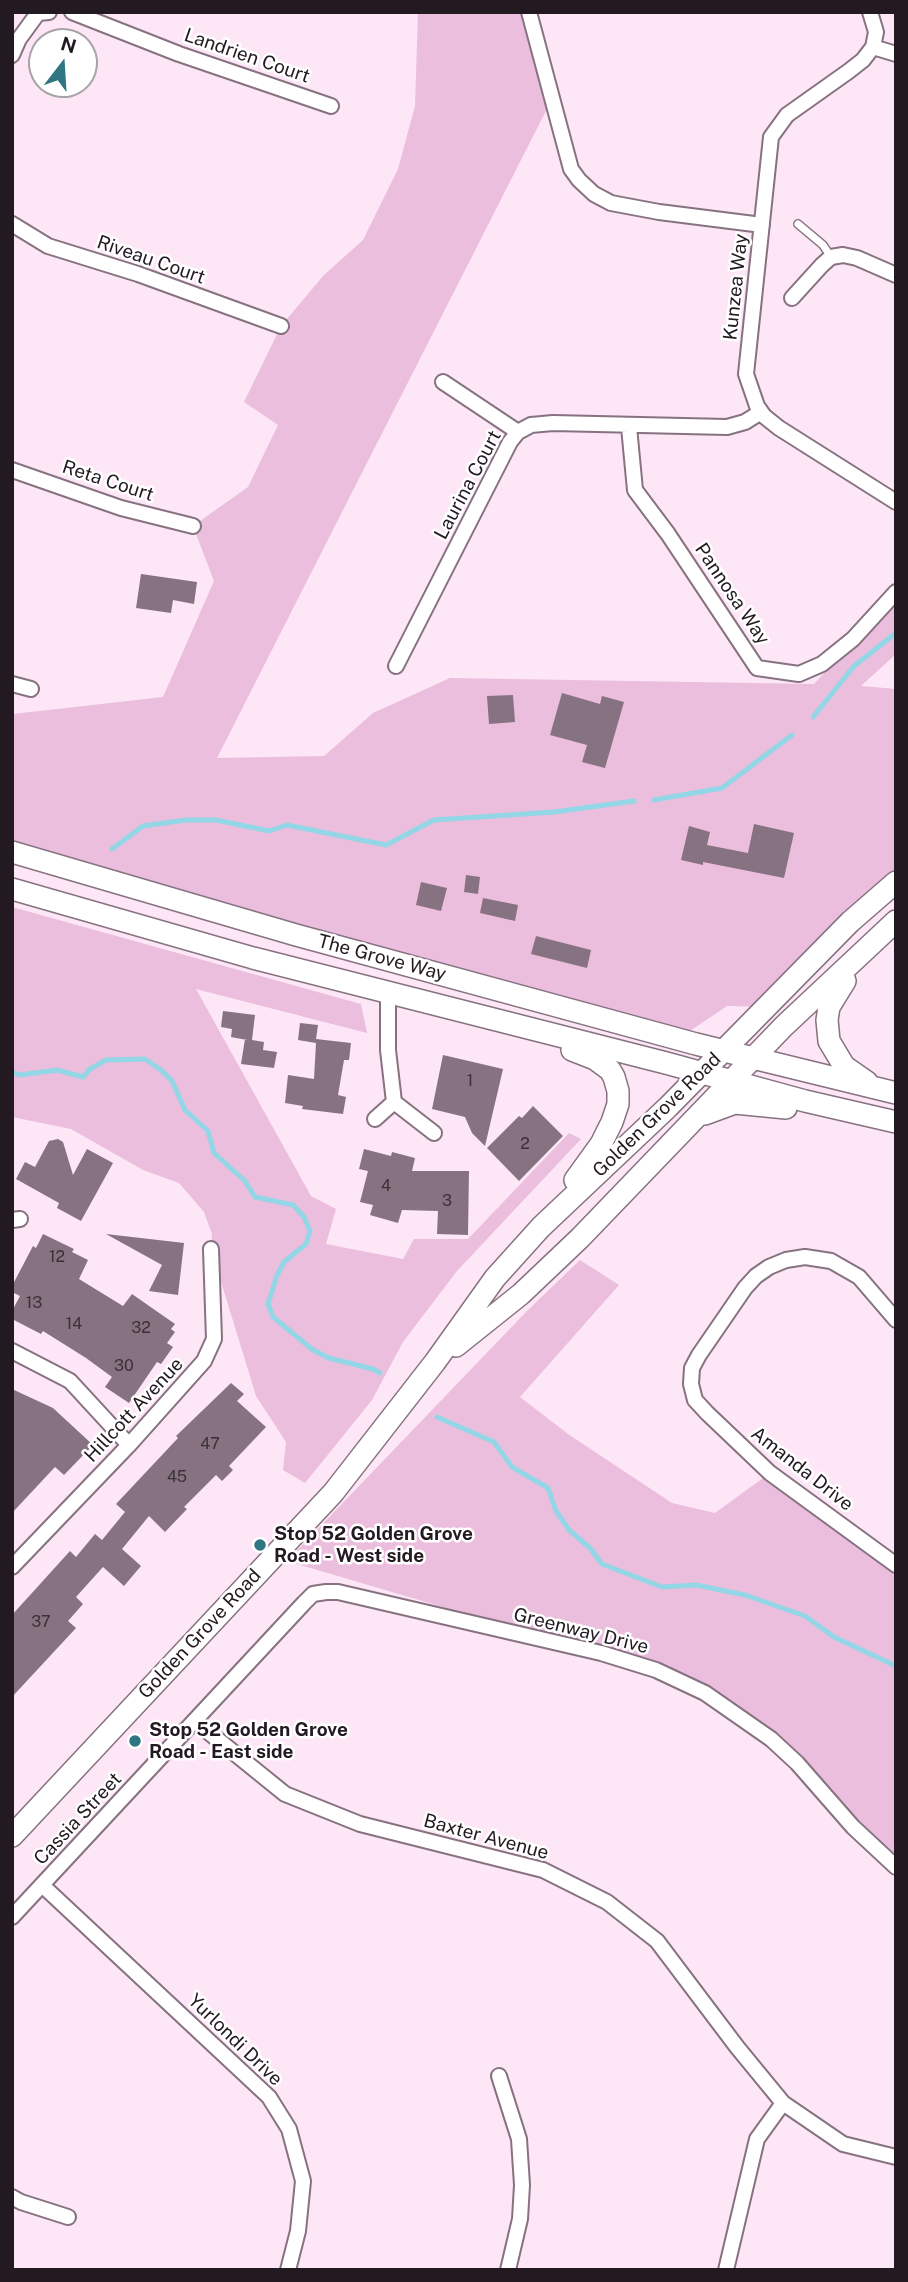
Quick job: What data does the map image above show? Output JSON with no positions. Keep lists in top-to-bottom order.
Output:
{
  "streets": {
    "main road": ["The Grove Way", "Golden Grove Road"],
    "street": [
      "Landrien Court",
      "Riveau Court",
      "Kunzea Way",
      "Reta Court",
      "Laurina Court",
      "Pannosa Way",
      "Hillcott Avenue",
      "Amanda Drive",
      "Greenway Drive",
      "Cassia Street",
      "Baxter Avenue",
      "Yurlondi Drive"
    ]
  },
  "crossings": [
    ["Kunzea Way", "Laurina Court"],
    ["Laurina Court", "Pannosa Way"],
    ["The Grove Way", "Golden Grove Road"],
    ["Greenway Drive", "Cassia Street"],
    ["Cassia Street", "Baxter Avenue"],
    ["Cassia Street", "Yurlondi Drive"]
  ],
  "places": ["Stop 52 Golden Grove Road - West side", "Stop 52 Golden Grove Road - East side"],
  "house_numbers": [
    "1",
    "2",
    "4",
    "3",
    "12",
    "13",
    "14",
    "32",
    "30",
    "47",
    "45",
    "37"
  ],
  "north": "top"
}
